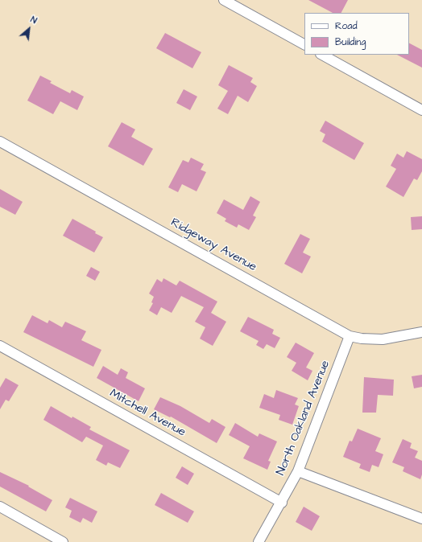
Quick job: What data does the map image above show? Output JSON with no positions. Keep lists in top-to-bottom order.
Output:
{
  "streets": {
    "street": ["Ridgeway Avenue", "Mitchell Avenue", "North Oakland Avenue"]
  },
  "crossings": [
    ["Ridgeway Avenue", "North Oakland Avenue"],
    ["Mitchell Avenue", "North Oakland Avenue"]
  ],
  "legend": ["Road", "Building"],
  "north": "top right"
}
